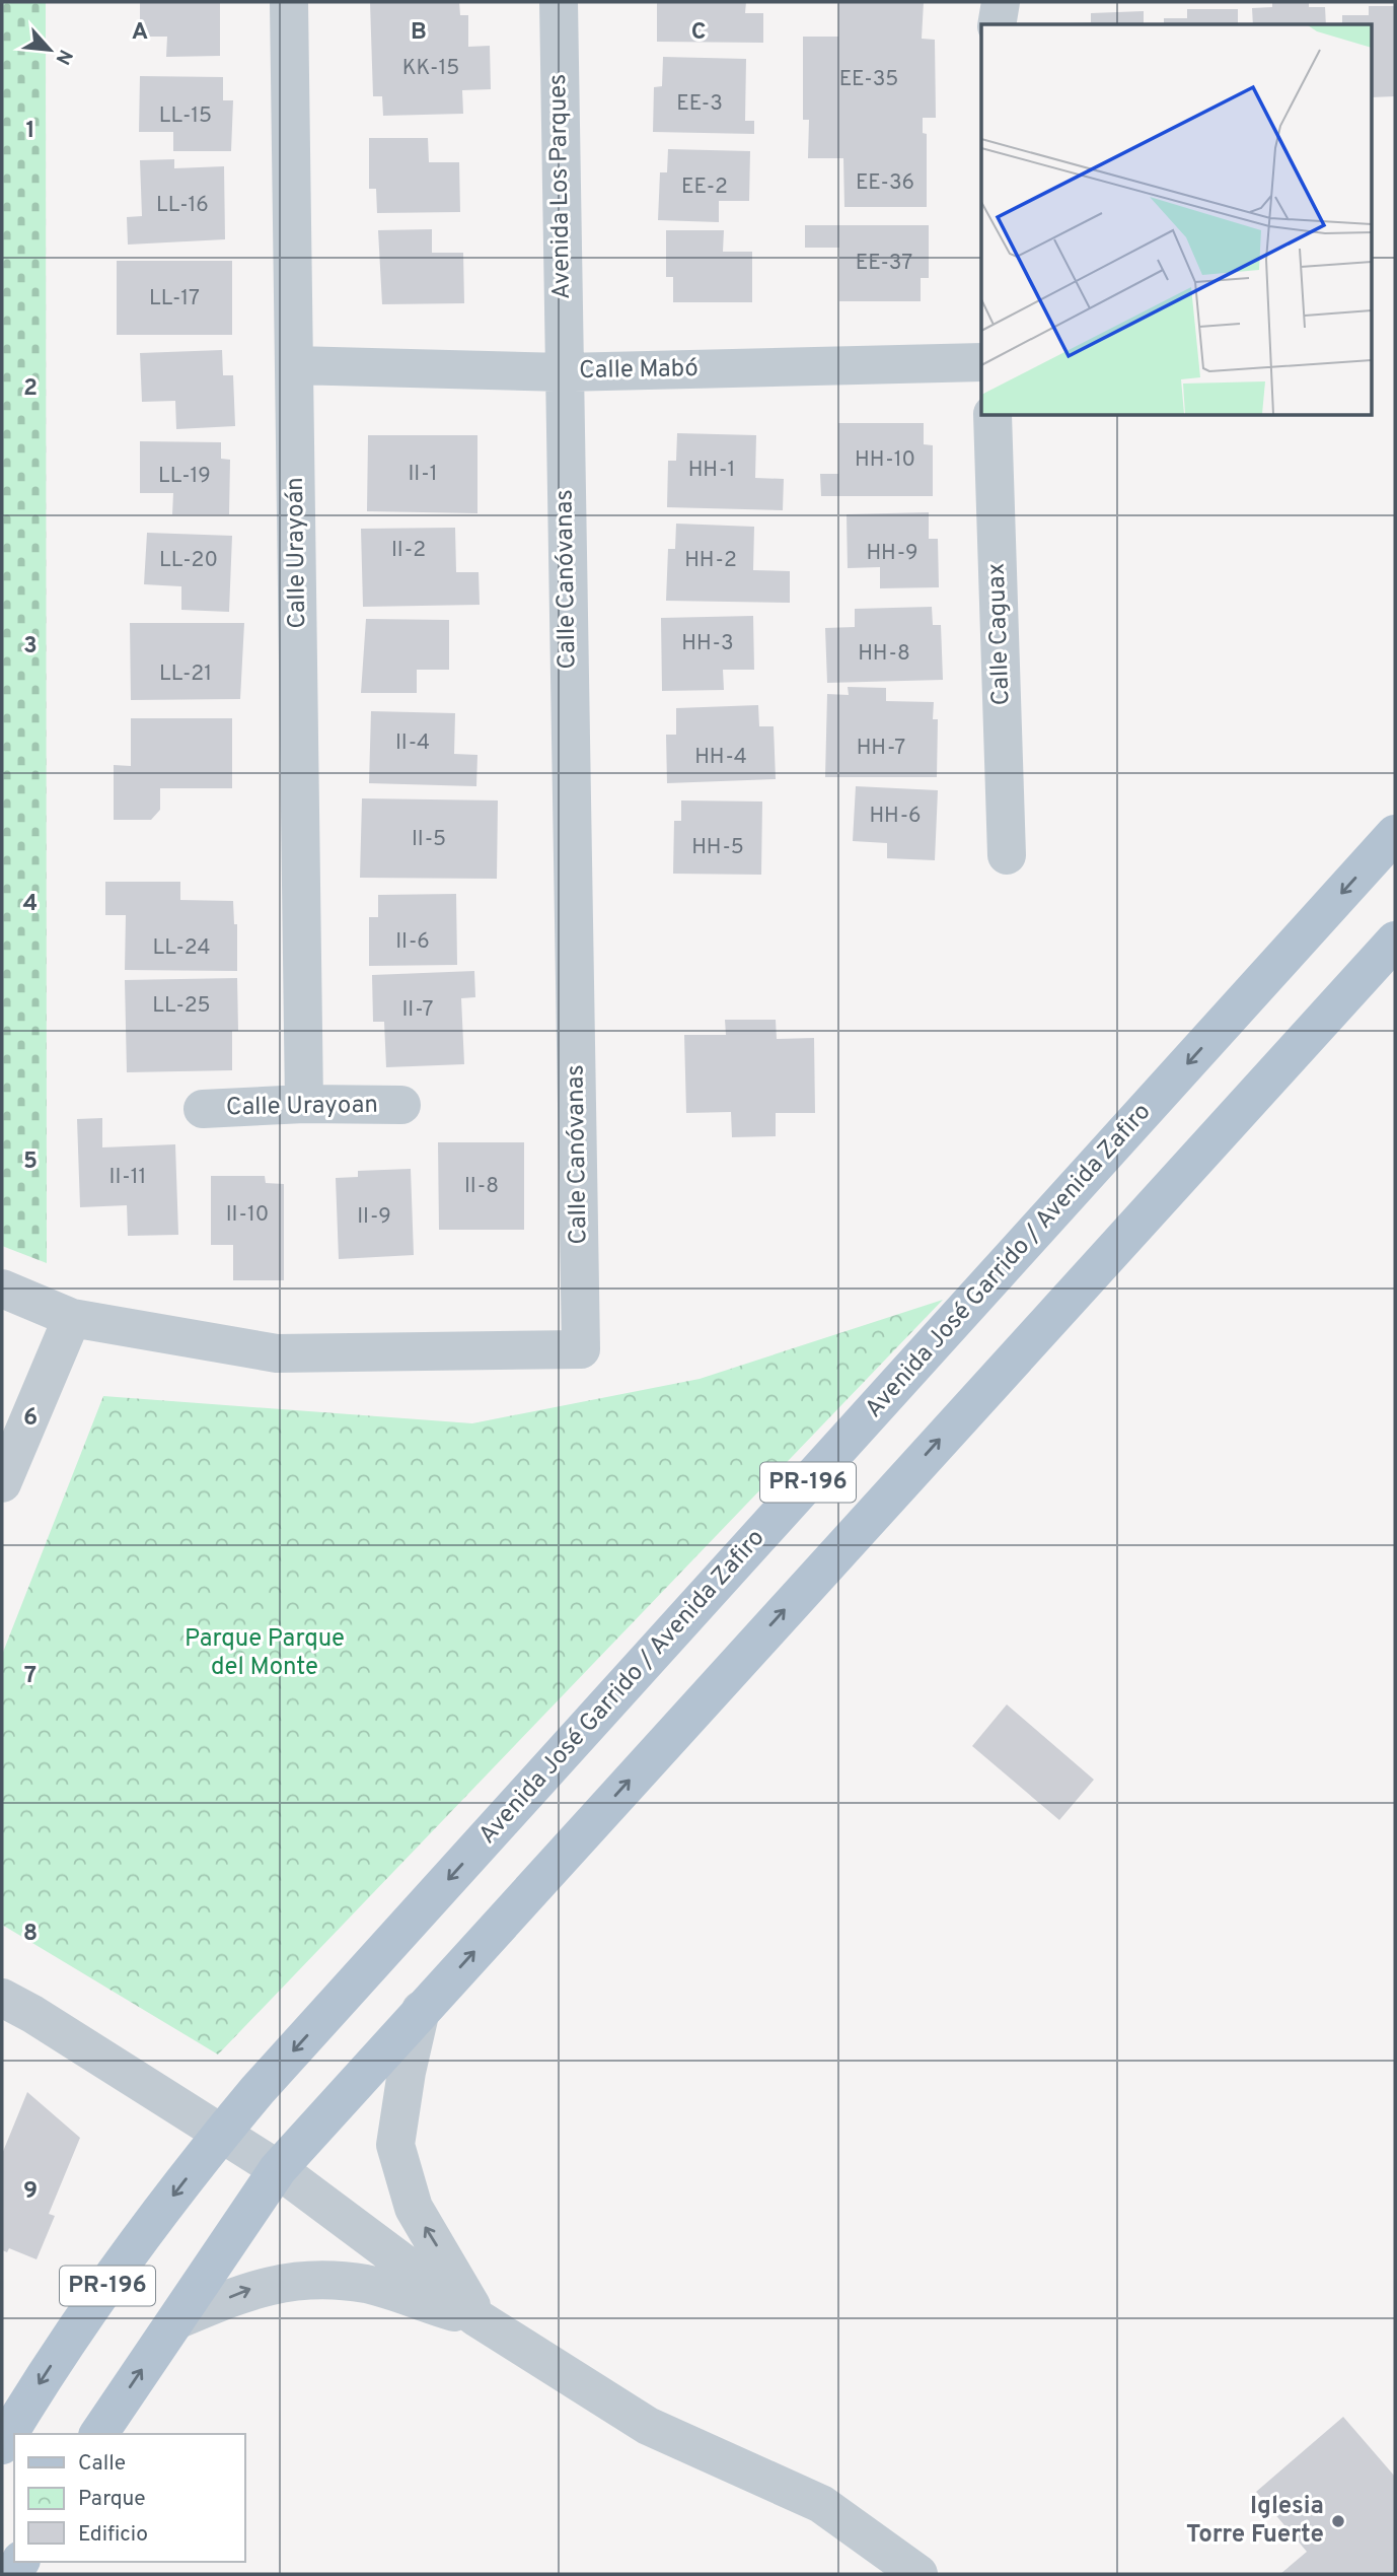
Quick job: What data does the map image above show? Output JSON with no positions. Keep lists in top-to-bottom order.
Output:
{
  "streets": {
    "main road": ["Avenida José Garrido / Avenida Zafiro", "PR-196"],
    "street": [
      "Avenida Los Parques",
      "Calle Mabó",
      "Calle Urayoán",
      "Calle Canóvanas",
      "Calle Caguax",
      "Calle Urayoan"
    ]
  },
  "crossings": [
    ["Avenida Los Parques", "Calle Mabó"],
    ["Avenida Los Parques", "Calle Canóvanas"],
    ["Calle Mabó", "Calle Urayoán"],
    ["Calle Mabó", "Calle Canóvanas"],
    ["Calle Urayoán", "Calle Urayoan"]
  ],
  "parks": ["Parque Parque del Monte"],
  "places": ["Iglesia Torre Fuerte"],
  "house_numbers": [
    "KK-15",
    "EE-35",
    "EE-3",
    "LL-15",
    "EE-36",
    "EE-2",
    "LL-16",
    "EE-37",
    "LL-17",
    "HH-10",
    "HH-1",
    "II-1",
    "LL-19",
    "II-2",
    "HH-9",
    "LL-20",
    "HH-2",
    "HH-3",
    "HH-8",
    "LL-21",
    "II-4",
    "HH-7",
    "HH-4",
    "HH-6",
    "II-5",
    "HH-5",
    "II-6",
    "LL-24",
    "LL-25",
    "II-7",
    "II-11",
    "II-8",
    "II-10",
    "II-9"
  ],
  "legend": ["Calle", "Parque", "Edificio"],
  "north": "bottom right",
  "grid": {
    "columns": ["A", "B", "C"],
    "rows": [
      "1",
      "2",
      "3",
      "4",
      "5",
      "6",
      "7",
      "8",
      "9"
    ]
  }
}
